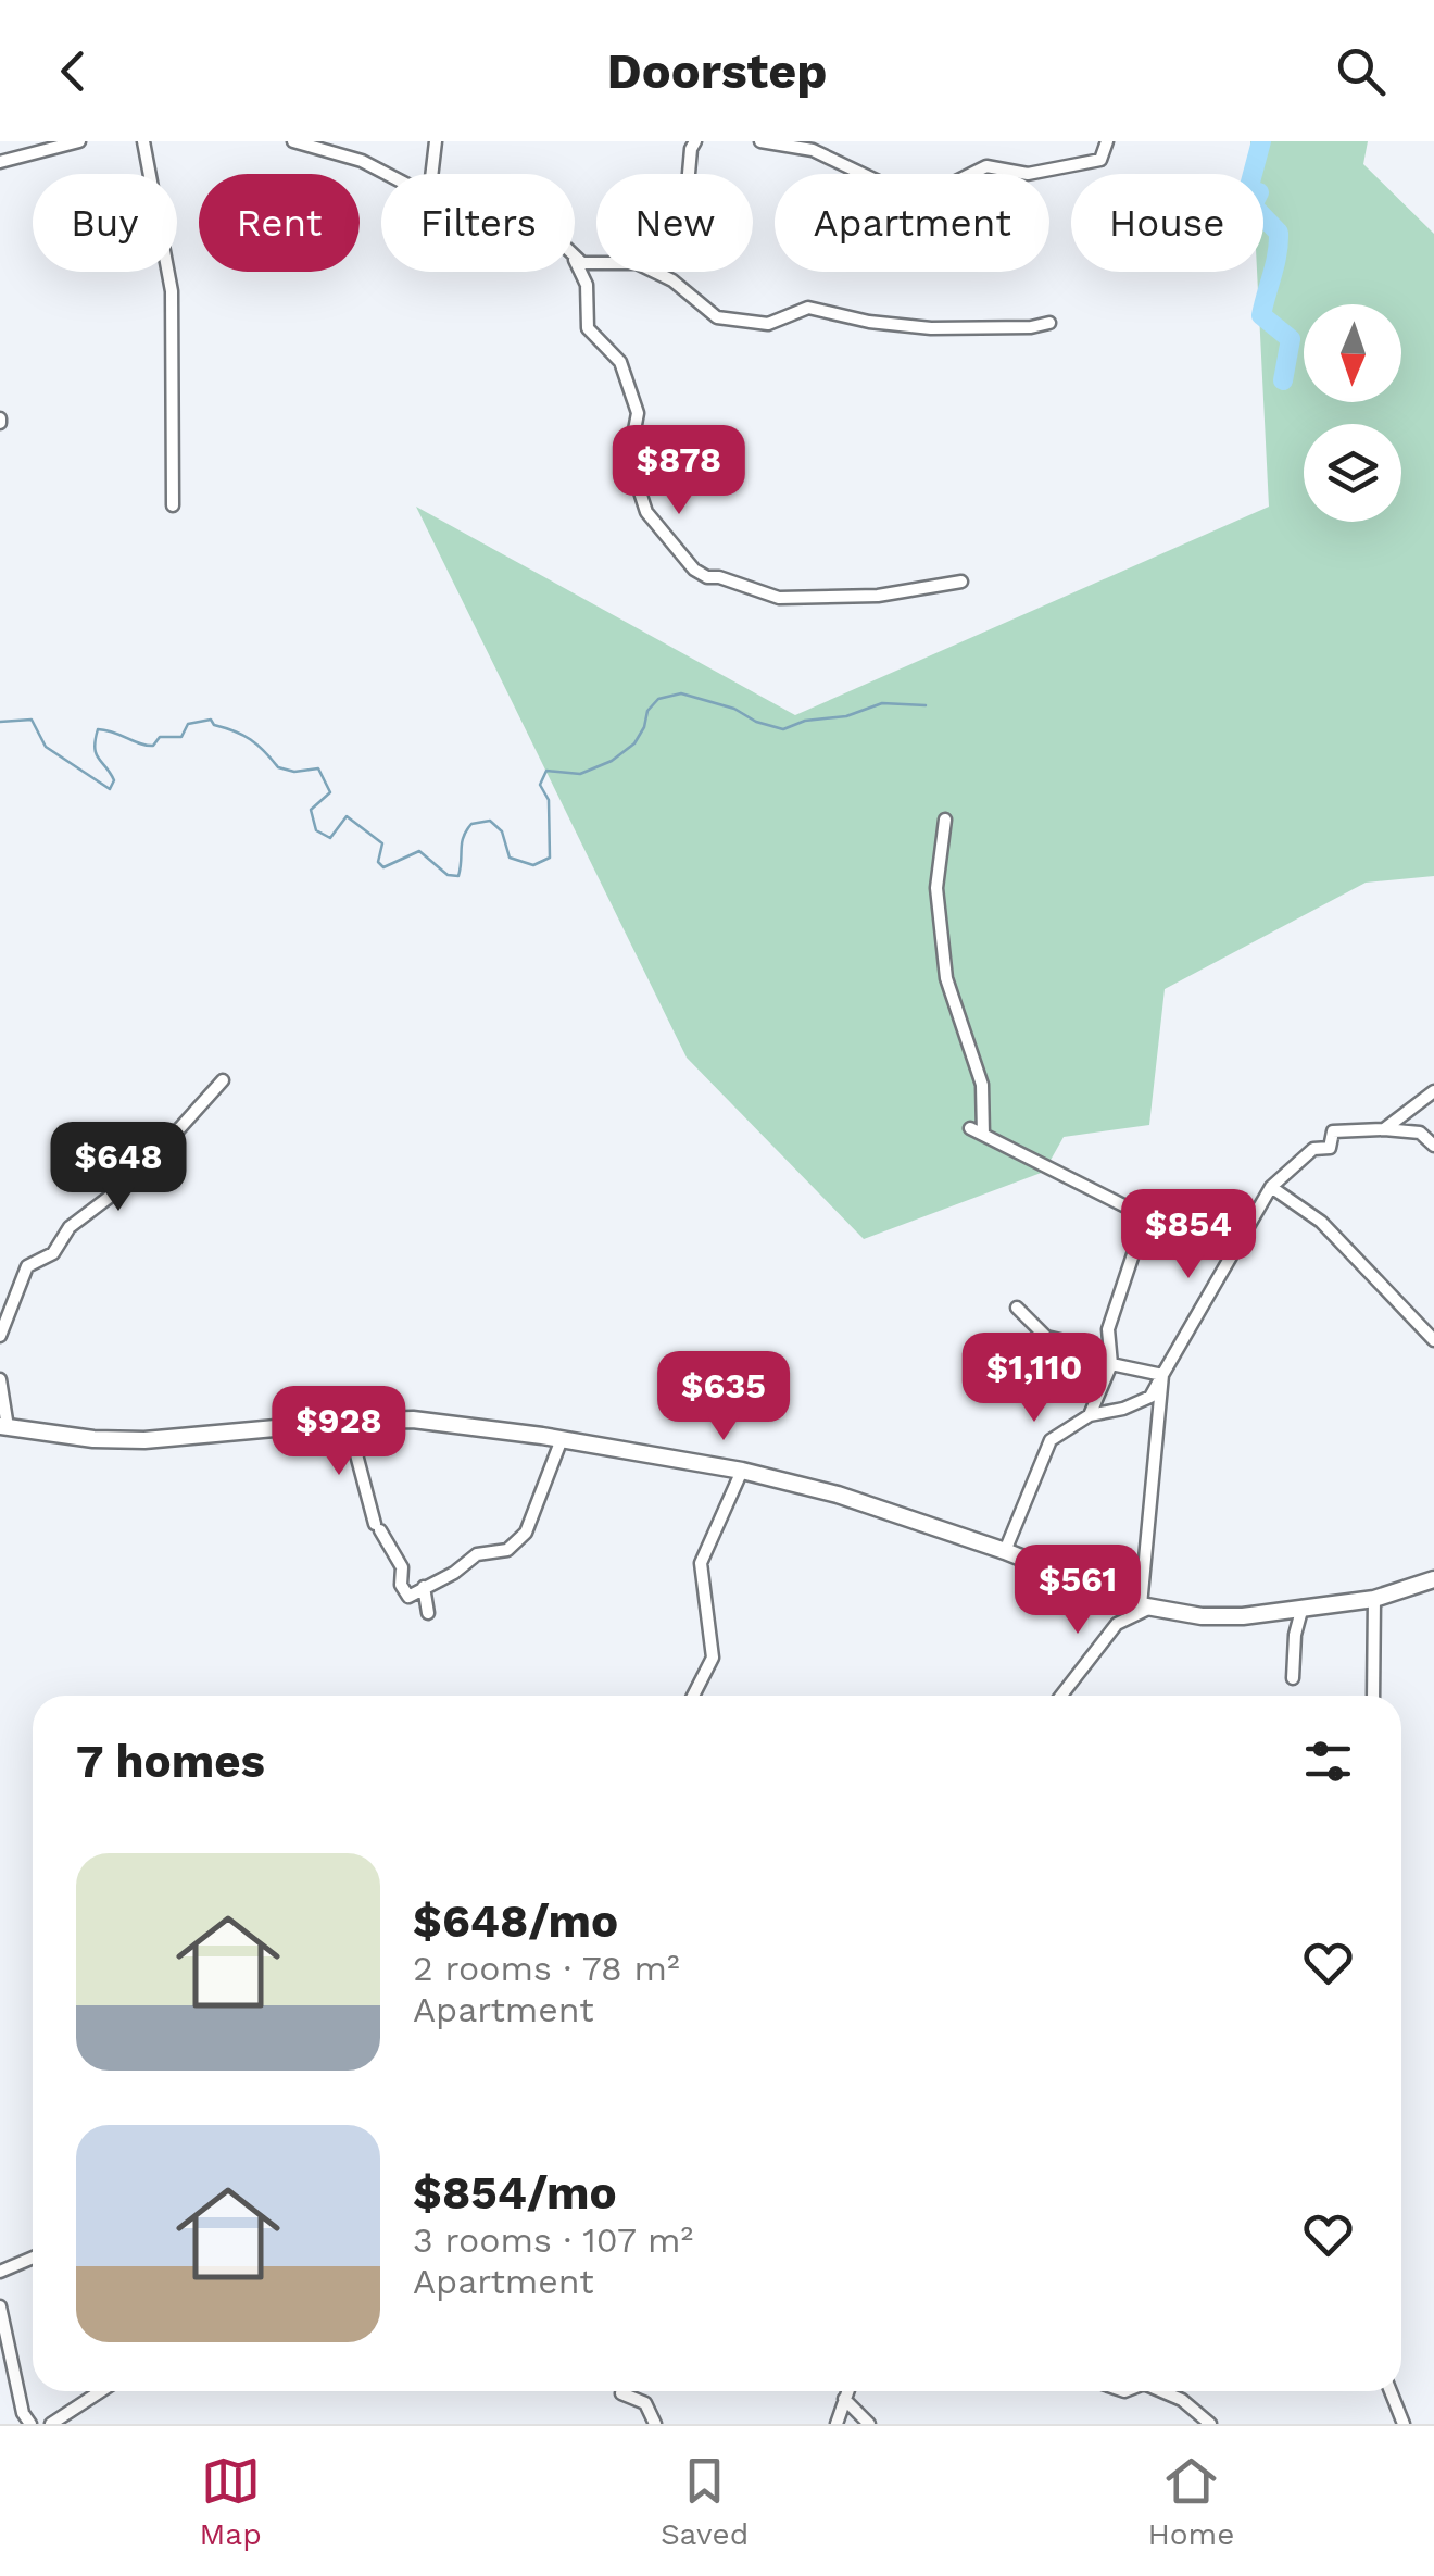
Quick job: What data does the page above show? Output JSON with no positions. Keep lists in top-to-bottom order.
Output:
{
  "north": "bottom",
  "page": {
    "header": "Doorstep",
    "chip": [
      "Buy",
      "Rent",
      "Filters",
      "New",
      "Apartment",
      "House"
    ],
    "price": [
      "$878",
      "$648",
      "$854",
      "$1,110",
      "$635",
      "$928",
      "$561"
    ],
    "heading": "7 homes",
    "list": [
      {
        "name": "$648/mo",
        "note": "2 rooms · 78 m² · Apartment"
      },
      {
        "name": "$854/mo",
        "note": "3 rooms · 107 m² · Apartment"
      }
    ],
    "tabs": ["Map", "Saved", "Home"]
  }
}
